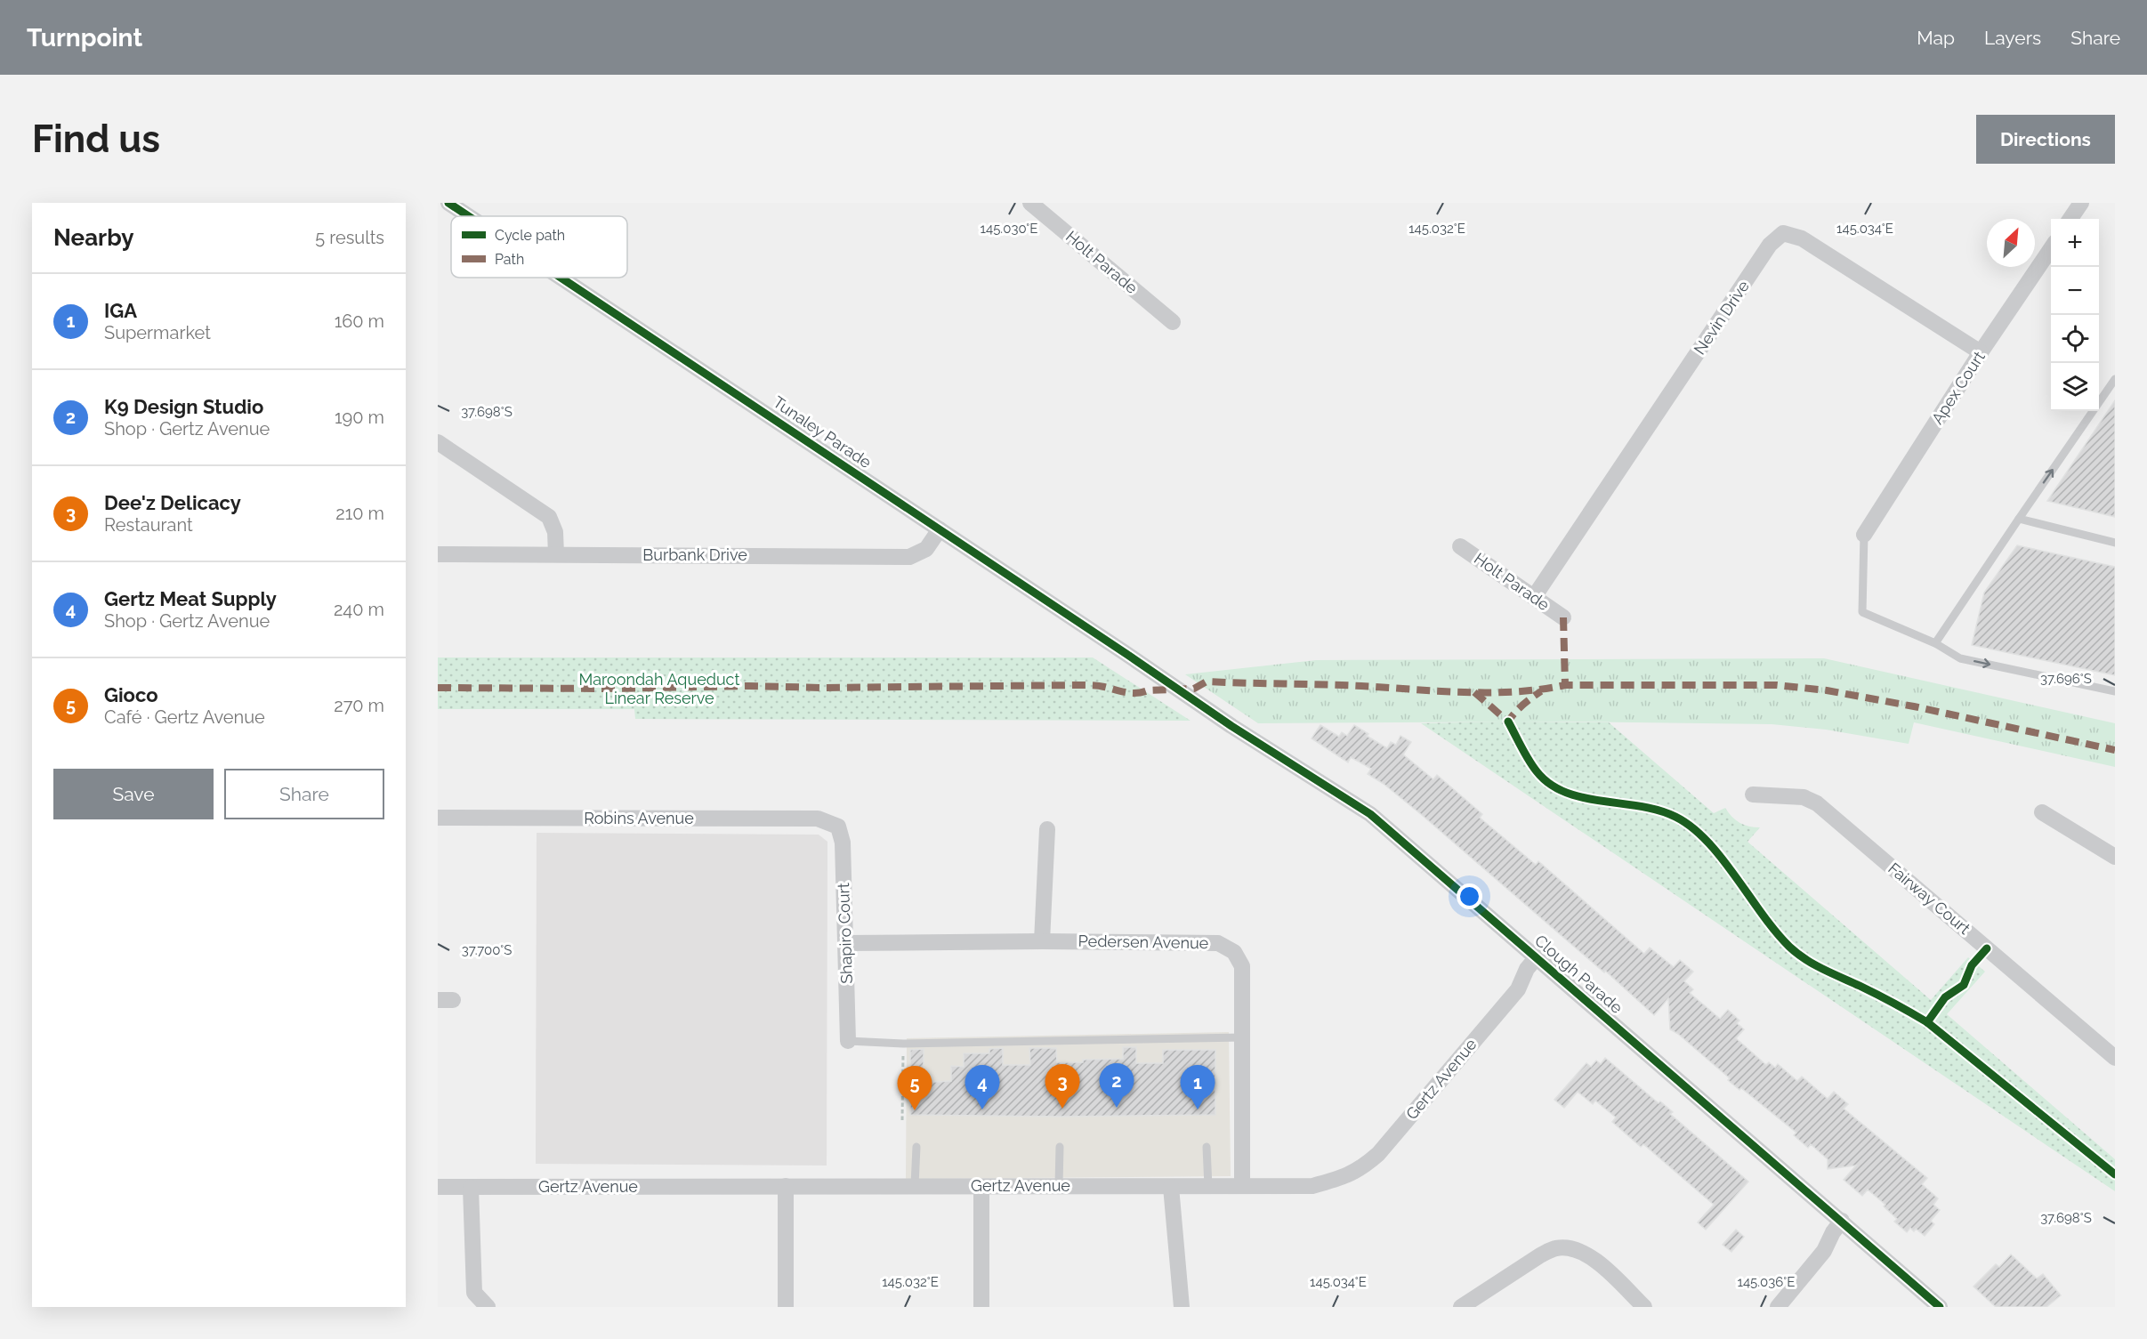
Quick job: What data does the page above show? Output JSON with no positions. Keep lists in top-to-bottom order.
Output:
{
  "streets": {
    "street": [
      "Holt Parade",
      "Nevin Drive",
      "Apex Court",
      "Tunaley Parade",
      "Burbank Drive",
      "Robins Avenue",
      "Fairway Court",
      "Shapiro Court",
      "Pedersen Avenue",
      "Clough Parade",
      "Gertz Avenue"
    ]
  },
  "crossings": [
    ["Holt Parade", "Nevin Drive"],
    ["Nevin Drive", "Apex Court"],
    ["Tunaley Parade", "Burbank Drive"],
    ["Tunaley Parade", "Clough Parade"],
    ["Robins Avenue", "Shapiro Court"],
    ["Shapiro Court", "Pedersen Avenue"],
    ["Pedersen Avenue", "Gertz Avenue"],
    ["Clough Parade", "Gertz Avenue"]
  ],
  "parks": ["Maroondah Aqueduct Linear Reserve"],
  "legend": ["Cycle path", "Path"],
  "north": "top right",
  "page": {
    "header": "Turnpoint",
    "nav": ["Map", "Layers", "Share"],
    "buttons": [
      "Directions",
      ["Save", "Share"]
    ],
    "title": "Find us",
    "heading": ["Nearby", "5 results"],
    "map_buttons": ["+", "−"],
    "list": [
      {
        "mark": "1",
        "name": "IGA",
        "note": "Supermarket",
        "value": "160 m"
      },
      {
        "mark": "2",
        "name": "K9 Design Studio",
        "note": "Shop · Gertz Avenue",
        "value": "190 m"
      },
      {
        "mark": "3",
        "name": "Dee'z Delicacy",
        "note": "Restaurant",
        "value": "210 m"
      },
      {
        "mark": "4",
        "name": "Gertz Meat Supply",
        "note": "Shop · Gertz Avenue",
        "value": "240 m"
      },
      {
        "mark": "5",
        "name": "Gioco",
        "note": "Café · Gertz Avenue",
        "value": "270 m"
      }
    ],
    "pins": [
      "2",
      "3",
      "1",
      "4",
      "5"
    ]
  },
  "coordinates": [
    "145.030°E",
    "145.032°E",
    "145.034°E",
    "37.698°S",
    "37.696°S",
    "37.700°S",
    "145.036°E"
  ]
}
